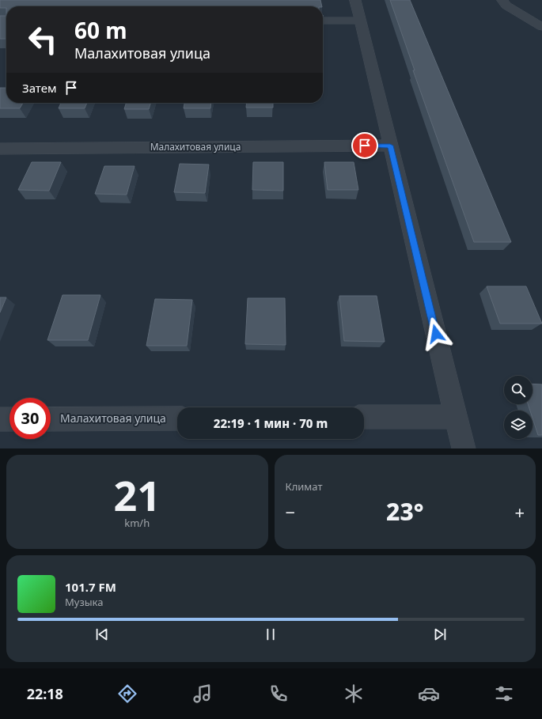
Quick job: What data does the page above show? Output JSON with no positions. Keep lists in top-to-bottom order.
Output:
{
  "streets": {
    "street": ["Малахитовая улица"]
  },
  "page": {
    "turn": ["60 m", "Малахитовая улица"],
    "then": "Затем",
    "limit": "30",
    "trip": "22:19 · 1 мин · 70 m",
    "tile": [
      ["21", "km/h"],
      "Климат"
    ],
    "heat": ["−", "23°", "+"],
    "song": ["101.7 FM", "Музыка"],
    "tabs": "22:18"
  }
}
